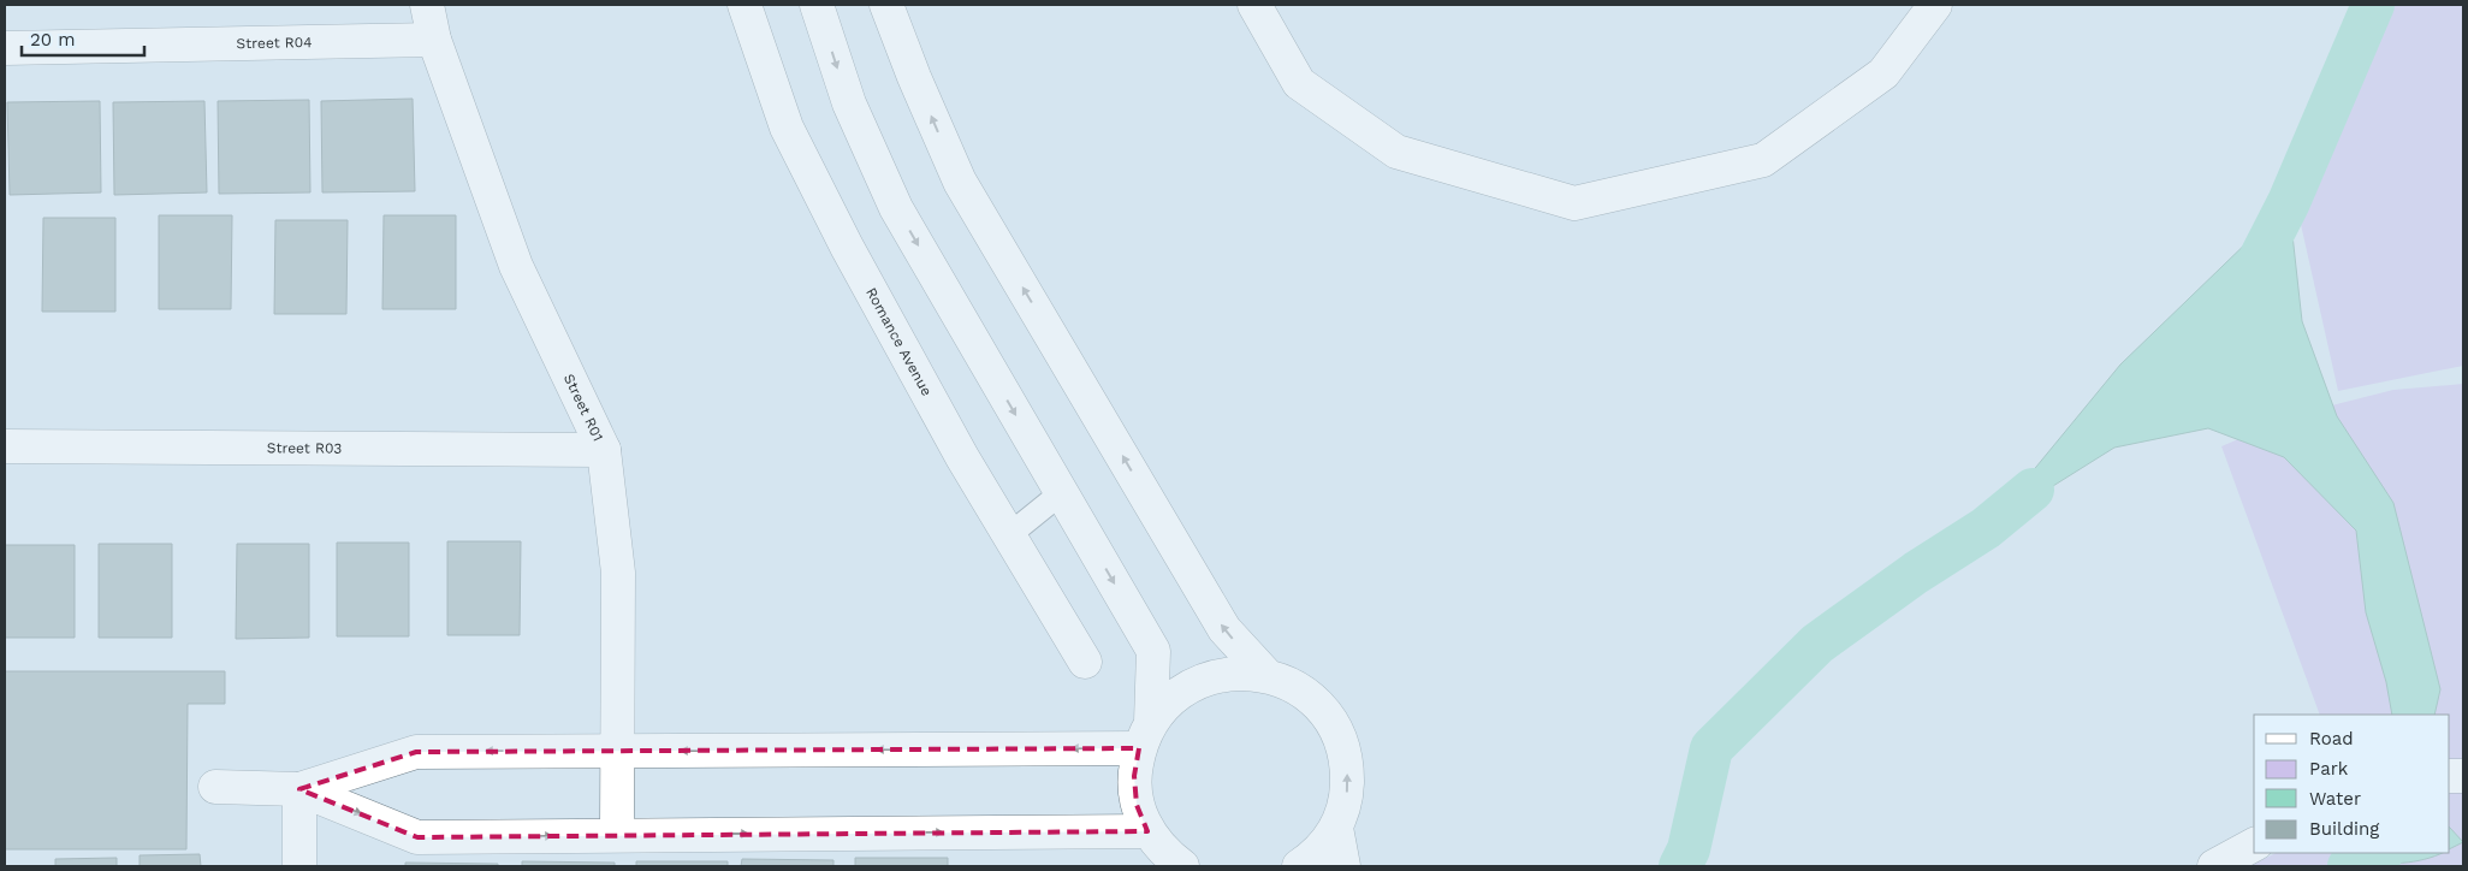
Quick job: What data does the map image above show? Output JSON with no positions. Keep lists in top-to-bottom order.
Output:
{
  "streets": {
    "street": [
      "Street R04",
      "Romance Avenue",
      "Street R01",
      "Street R03"
    ]
  },
  "crossings": [
    ["Street R04", "Street R01"],
    ["Street R01", "Street R03"]
  ],
  "legend": [
    "Road",
    "Park",
    "Water",
    "Building"
  ],
  "scale_bar": "20 m"
}
